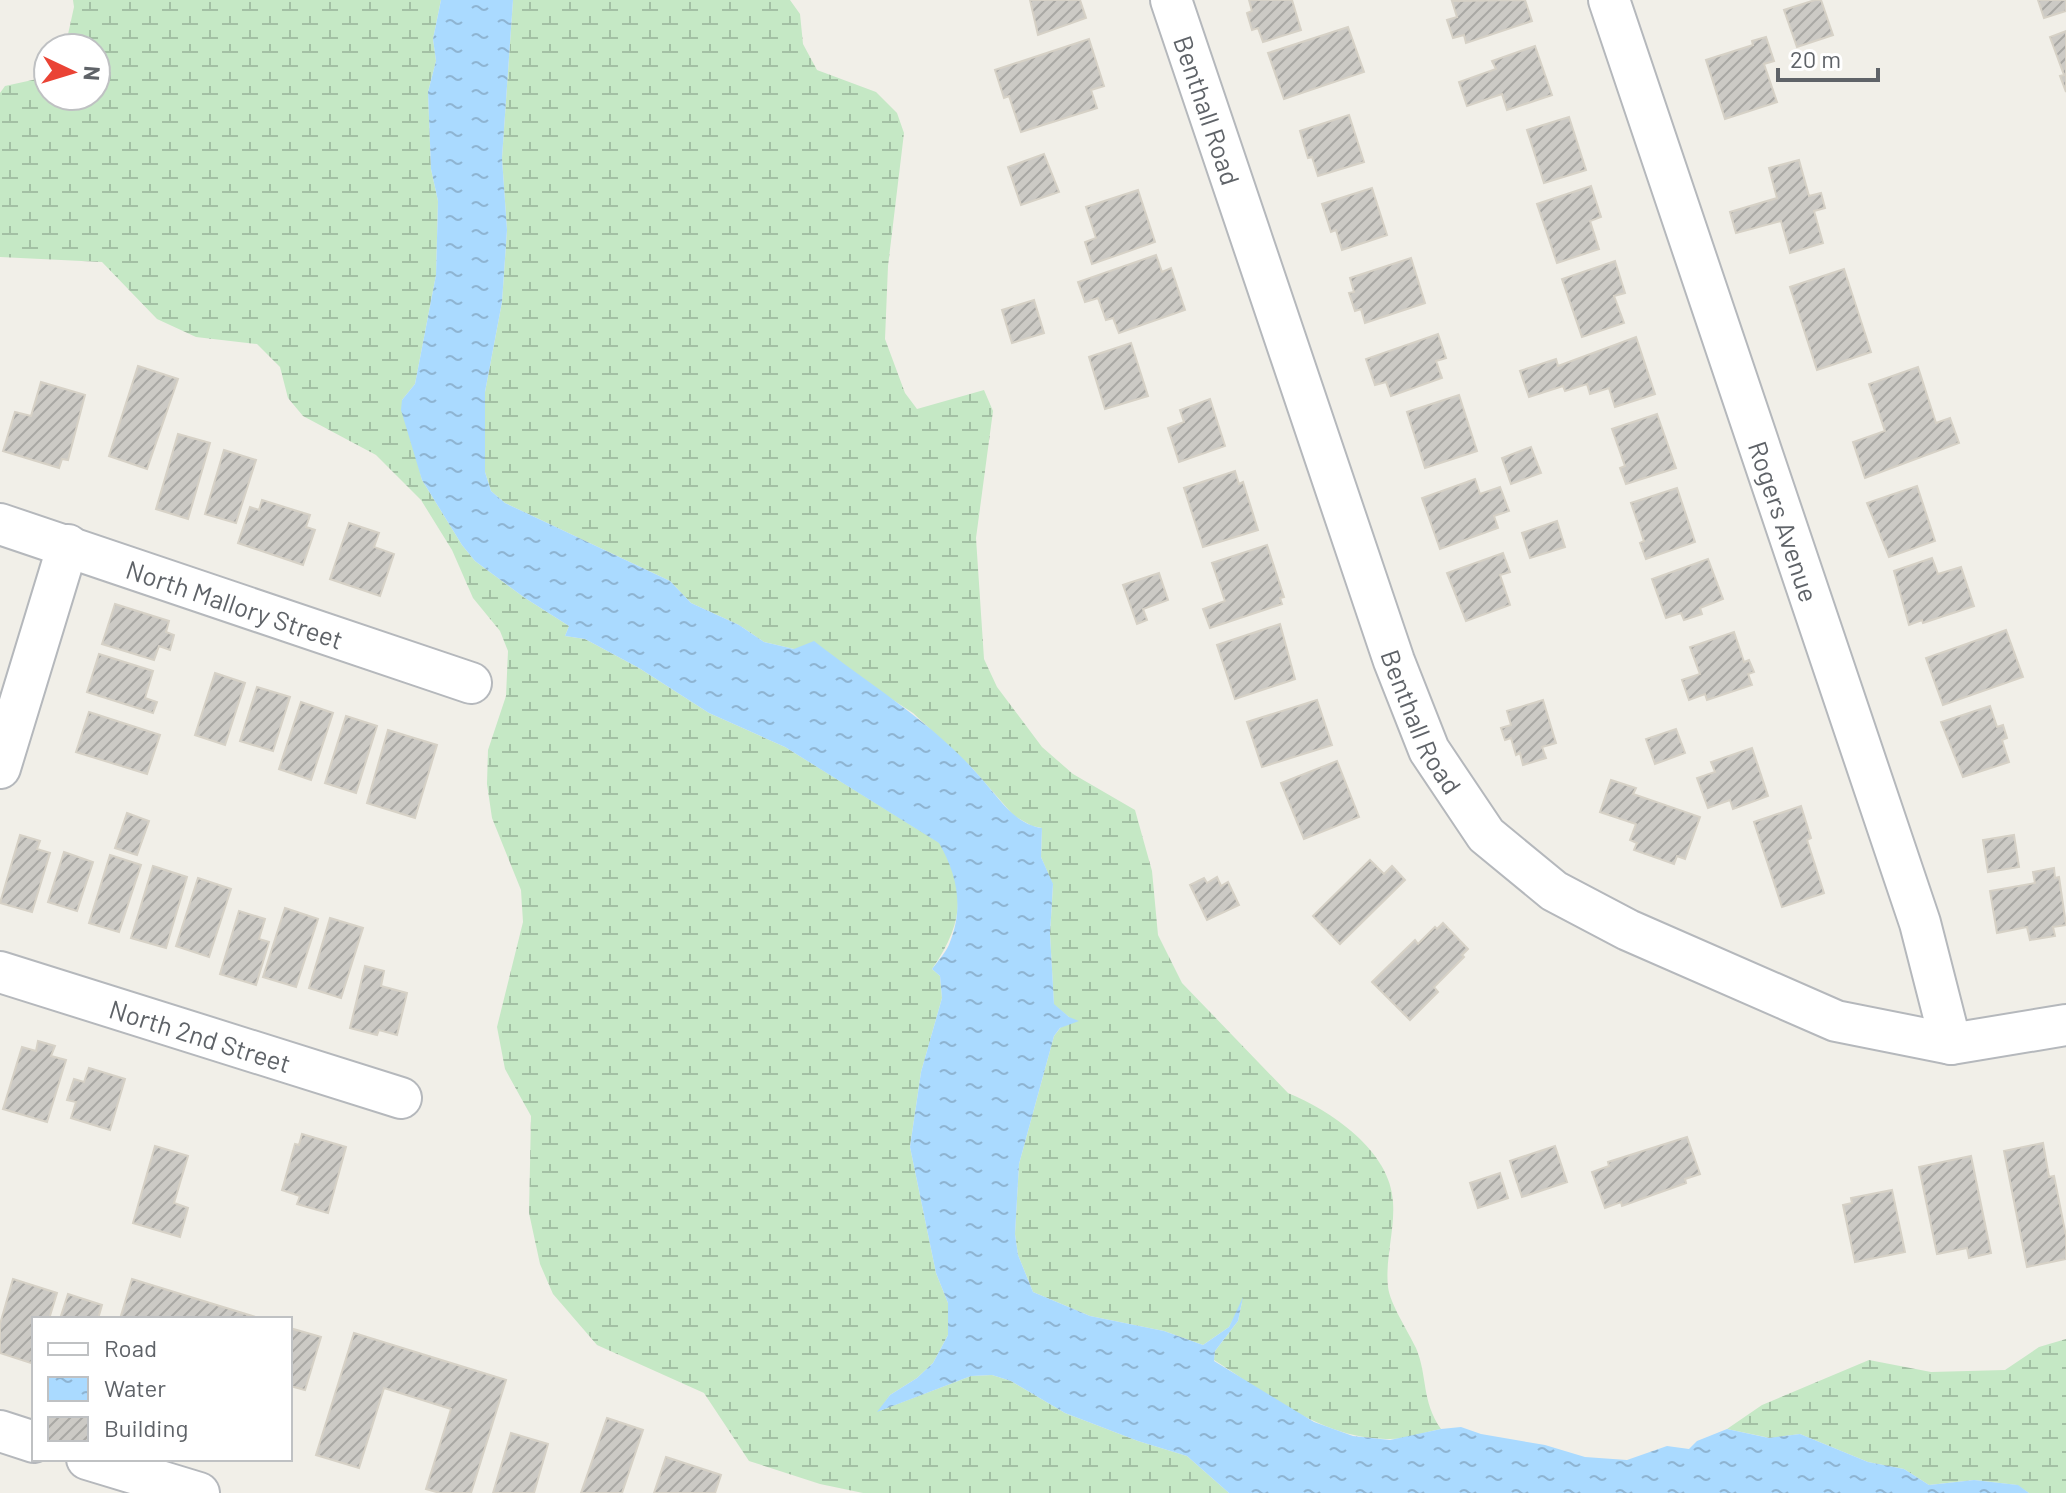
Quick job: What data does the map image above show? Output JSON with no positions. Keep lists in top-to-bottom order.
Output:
{
  "streets": {
    "street": [
      "Benthall Road",
      "Rogers Avenue",
      "North Mallory Street",
      "North 2nd Street"
    ]
  },
  "crossings": [
    ["Benthall Road", "Rogers Avenue"]
  ],
  "legend": ["Road", "Water", "Building"],
  "scale_bar": "20 m",
  "north": "right"
}
